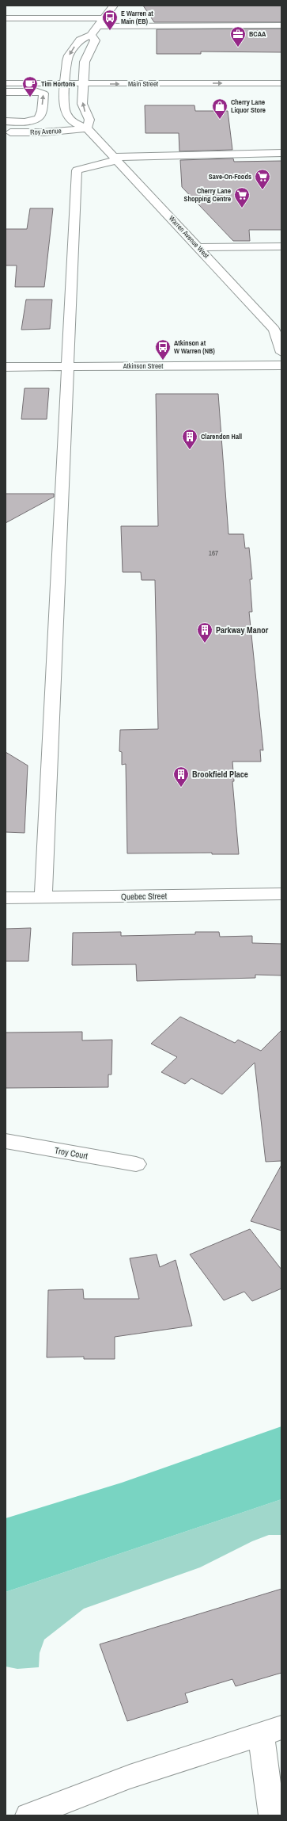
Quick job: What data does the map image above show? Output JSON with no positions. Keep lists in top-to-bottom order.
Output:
{
  "streets": {
    "street": [
      "Main Street",
      "Roy Avenue",
      "Warren Avenue West",
      "Atkinson Street",
      "Quebec Street",
      "Troy Court"
    ]
  },
  "crossings": [
    ["Main Street", "Warren Avenue West"],
    ["Roy Avenue", "Warren Avenue West"]
  ],
  "places": {
    "bus stop": ["E Warren at Main (EB)", "Atkinson at W Warren (NB)"],
    "office": ["BCAA"],
    "cafe": ["Tim Hortons"],
    "shop": ["Cherry Lane Liquor Store"],
    "supermarket": ["Save-On-Foods", "Cherry Lane Shopping Centre"],
    "building": ["Clarendon Hall", "Parkway Manor", "Brookfield Place"]
  },
  "house_numbers": ["167"]
}
